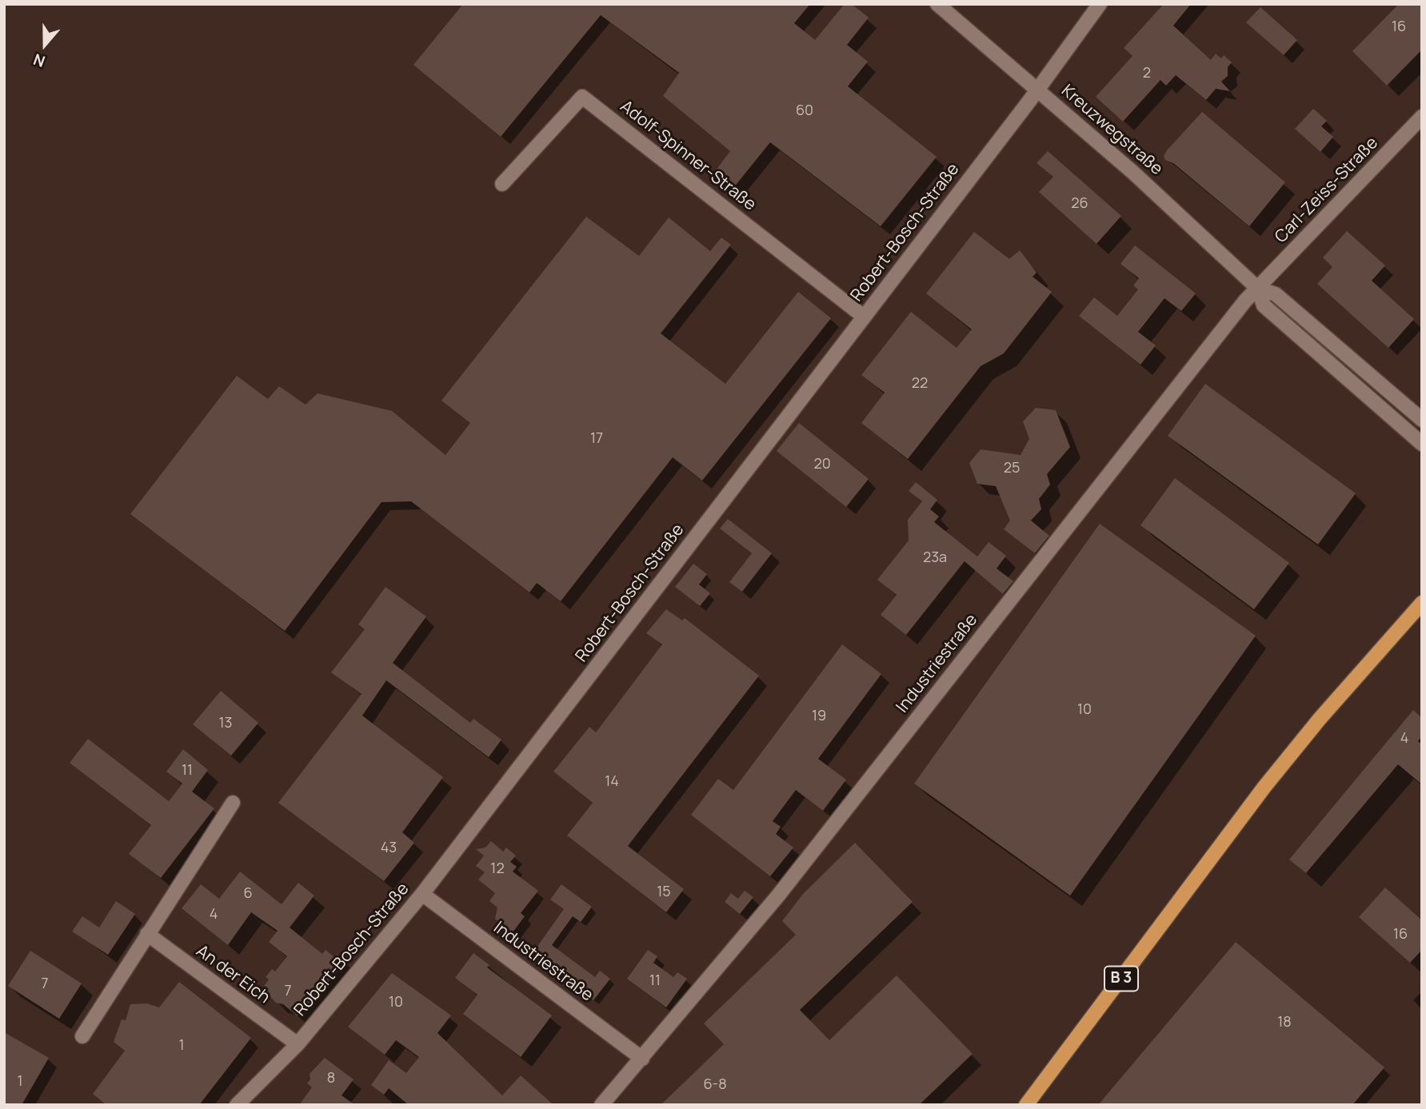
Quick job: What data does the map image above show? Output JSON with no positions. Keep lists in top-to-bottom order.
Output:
{
  "streets": {
    "main road": ["B 3"],
    "street": [
      "Kreuzwegstraße",
      "Adolf-Spinner-Straße",
      "Carl-Zeiss-Straße",
      "Robert-Bosch-Straße",
      "Industriestraße",
      "An der Eich"
    ]
  },
  "crossings": [
    ["Kreuzwegstraße", "Carl-Zeiss-Straße"],
    ["Kreuzwegstraße", "Robert-Bosch-Straße"],
    ["Kreuzwegstraße", "Industriestraße"],
    ["Adolf-Spinner-Straße", "Robert-Bosch-Straße"],
    ["Carl-Zeiss-Straße", "Industriestraße"],
    ["Robert-Bosch-Straße", "Industriestraße"],
    ["Robert-Bosch-Straße", "An der Eich"]
  ],
  "house_numbers": [
    "16",
    "2",
    "60",
    "26",
    "22",
    "17",
    "20",
    "25",
    "23a",
    "10",
    "19",
    "13",
    "4",
    "11",
    "14",
    "43",
    "12",
    "15",
    "6",
    "4",
    "16",
    "11",
    "7",
    "7",
    "10",
    "18",
    "1",
    "8",
    "1",
    "6-8"
  ],
  "north": "bottom"
}
